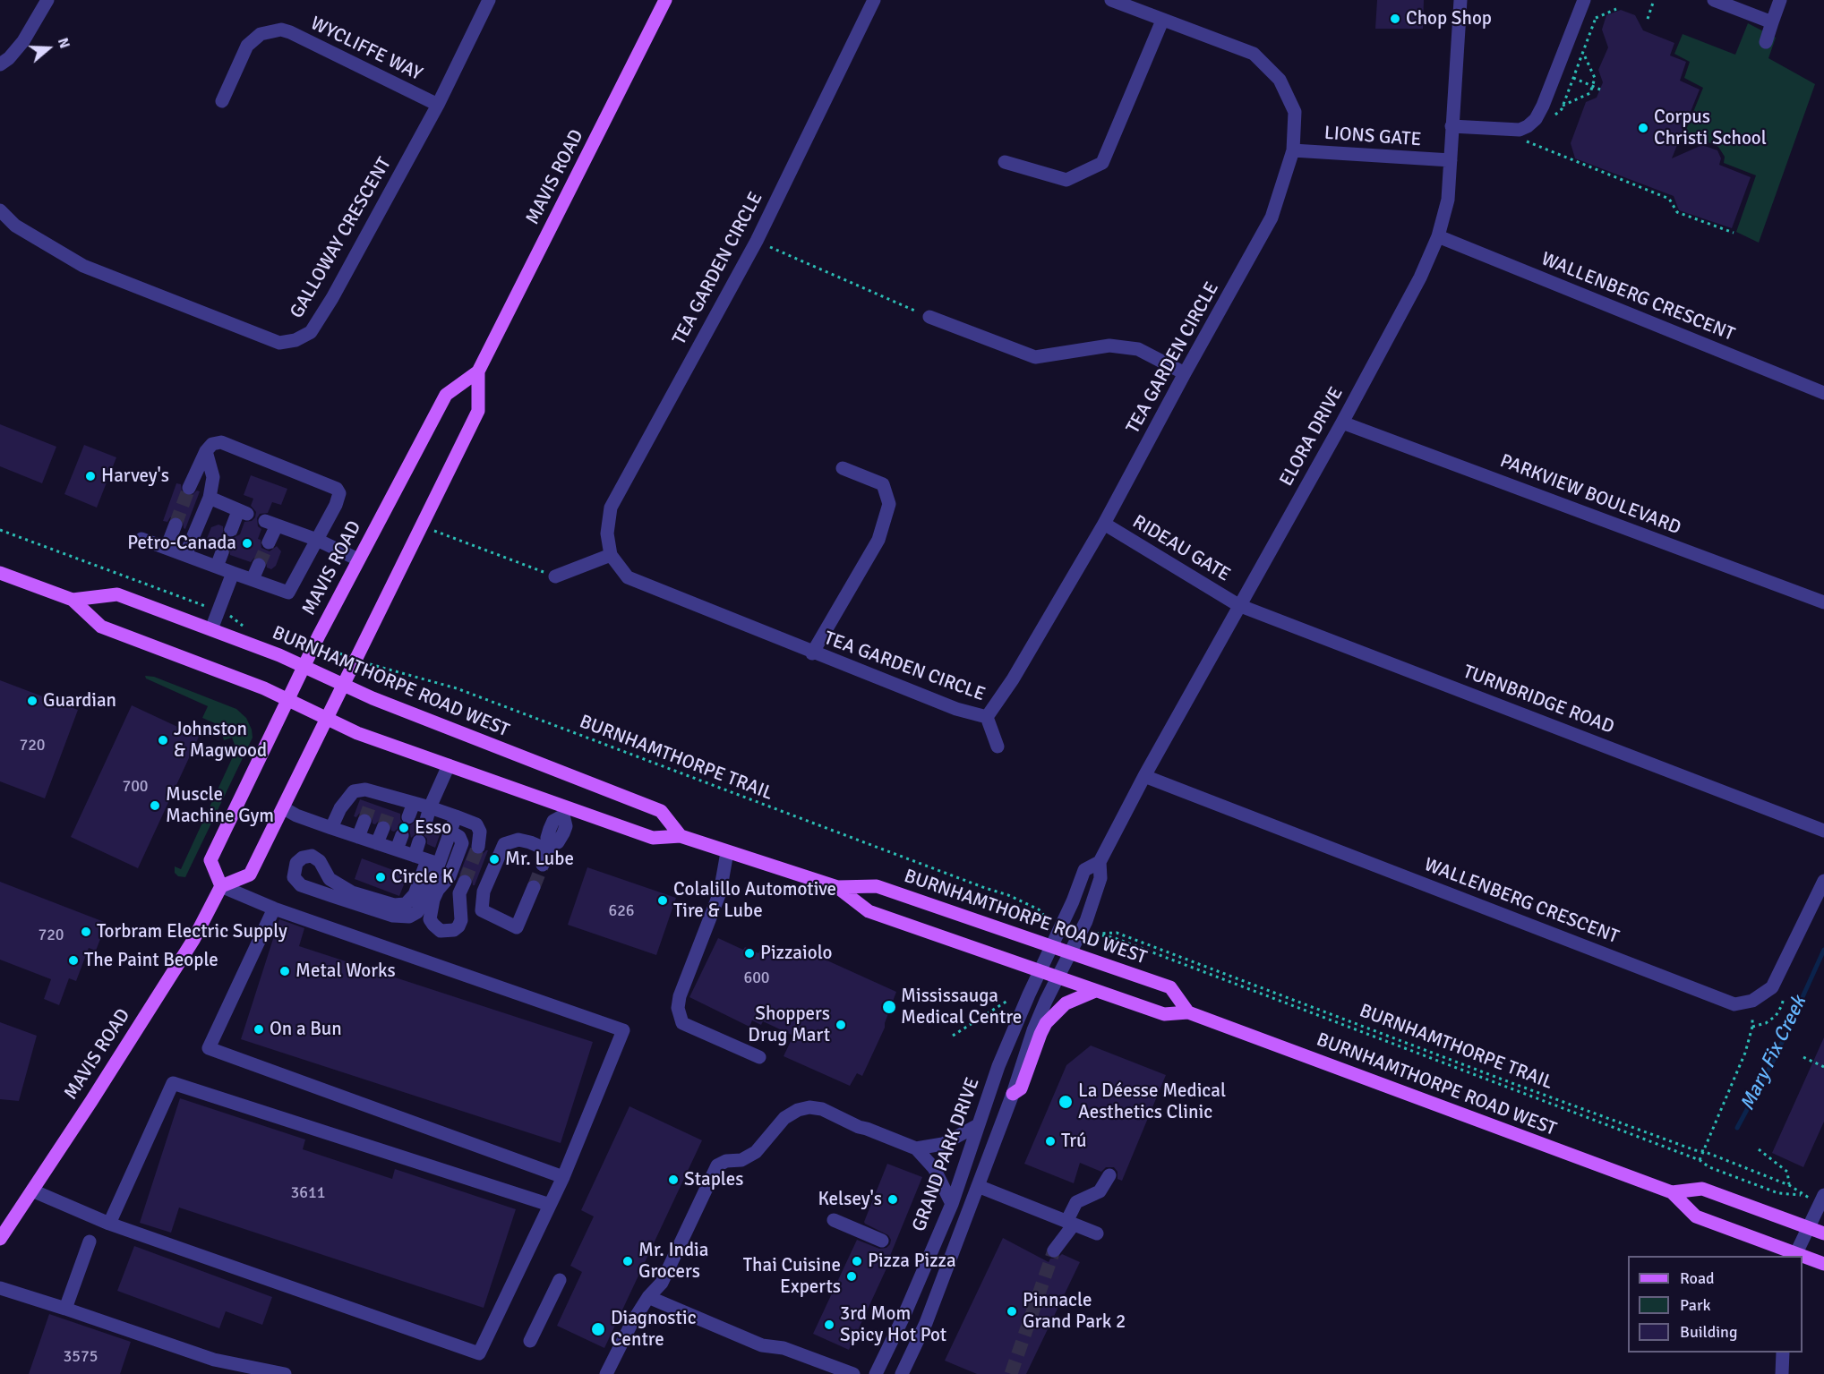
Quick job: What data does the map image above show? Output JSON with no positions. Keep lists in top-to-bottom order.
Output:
{
  "streets": {
    "main road": ["MAVIS ROAD", "BURNHAMTHORPE ROAD WEST"],
    "street": [
      "WYCLIFFE WAY",
      "LIONS GATE",
      "GALLOWAY CRESCENT",
      "TEA GARDEN CIRCLE",
      "WALLENBERG CRESCENT",
      "ELORA DRIVE",
      "PARKVIEW BOULEVARD",
      "RIDEAU GATE",
      "TURNBRIDGE ROAD",
      "GRAND PARK DRIVE"
    ],
    "path": ["BURNHAMTHORPE TRAIL"]
  },
  "crossings": [
    ["WYCLIFFE WAY", "GALLOWAY CRESCENT"],
    ["LIONS GATE", "TEA GARDEN CIRCLE"],
    ["LIONS GATE", "ELORA DRIVE"],
    ["MAVIS ROAD", "BURNHAMTHORPE ROAD WEST"],
    ["MAVIS ROAD", "BURNHAMTHORPE TRAIL"],
    ["TEA GARDEN CIRCLE", "RIDEAU GATE"],
    ["WALLENBERG CRESCENT", "ELORA DRIVE"],
    ["ELORA DRIVE", "PARKVIEW BOULEVARD"],
    ["ELORA DRIVE", "RIDEAU GATE"],
    ["ELORA DRIVE", "BURNHAMTHORPE ROAD WEST"],
    ["ELORA DRIVE", "TURNBRIDGE ROAD"],
    ["ELORA DRIVE", "GRAND PARK DRIVE"],
    ["RIDEAU GATE", "TURNBRIDGE ROAD"],
    ["BURNHAMTHORPE ROAD WEST", "GRAND PARK DRIVE"]
  ],
  "water": ["Mary Fix Creek"],
  "places": [
    "Chop Shop",
    "Corpus Christi School",
    "Harvey's",
    "Petro-Canada",
    "Guardian",
    "Johnston & Magwood",
    "Muscle Machine Gym",
    "Esso",
    "Mr. Lube",
    "Circle K",
    "Colalillo Automotive Tire & Lube",
    "Torbram Electric Supply",
    "Pizzaiolo",
    "The Paint Beople",
    "Metal Works",
    "Mississauga Medical Centre",
    "Shoppers Drug Mart",
    "On a Bun",
    "La Déesse Medical Aesthetics Clinic",
    "Trú",
    "Staples",
    "Kelsey's",
    "Mr. India Grocers",
    "Pizza Pizza",
    "Thai Cuisine Experts",
    "Pinnacle Grand Park 2",
    "3rd Mom Spicy Hot Pot",
    "Diagnostic Centre"
  ],
  "house_numbers": [
    "720",
    "700",
    "626",
    "720",
    "600",
    "3611",
    "3575"
  ],
  "legend": ["Road", "Park", "Building"],
  "north": "right"
}
